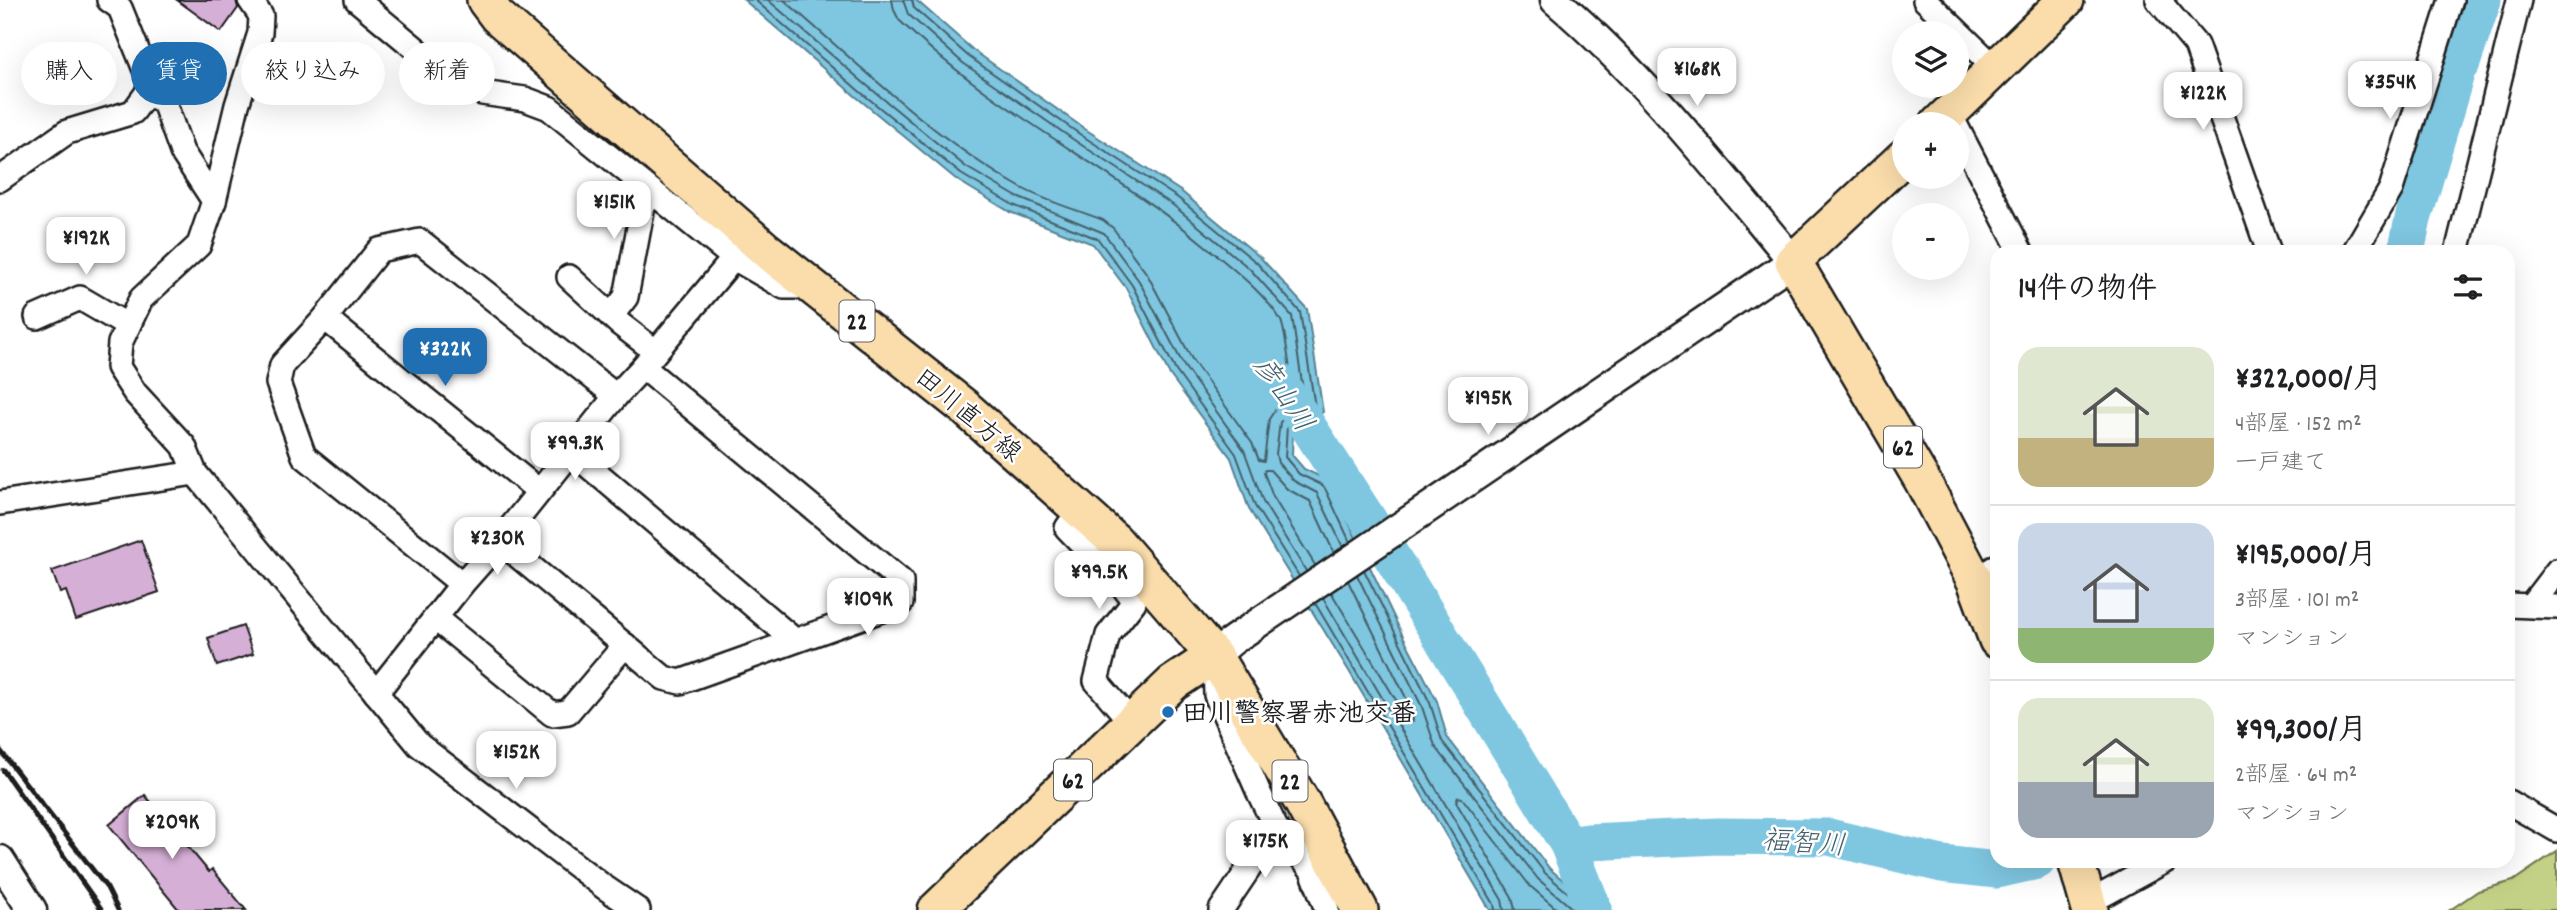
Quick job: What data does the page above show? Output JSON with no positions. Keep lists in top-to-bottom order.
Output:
{
  "streets": {
    "main road": ["22", "田川直方線", "62"]
  },
  "crossings": [
    ["田川直方線", "62"]
  ],
  "water": ["彦山川", "福智川"],
  "places": ["田川警察署赤池交番"],
  "page": {
    "map_buttons": ["+", "−"],
    "chip": [
      "購入",
      "賃貸",
      "絞り込み",
      "新着"
    ],
    "price": [
      "¥168K",
      "¥354K",
      "¥122K",
      "¥151K",
      "¥192K",
      "¥322K",
      "¥195K",
      "¥99.3K",
      "¥230K",
      "¥99.5K",
      "¥109K",
      "¥152K",
      "¥209K",
      "¥175K"
    ],
    "heading": "14件の物件",
    "list": [
      {
        "name": "¥322,000/月",
        "note": "4部屋 · 152 m² · 一戸建て"
      },
      {
        "name": "¥195,000/月",
        "note": "3部屋 · 101 m² · マンション"
      },
      {
        "name": "¥99,300/月",
        "note": "2部屋 · 64 m² · マンション"
      }
    ]
  }
}
